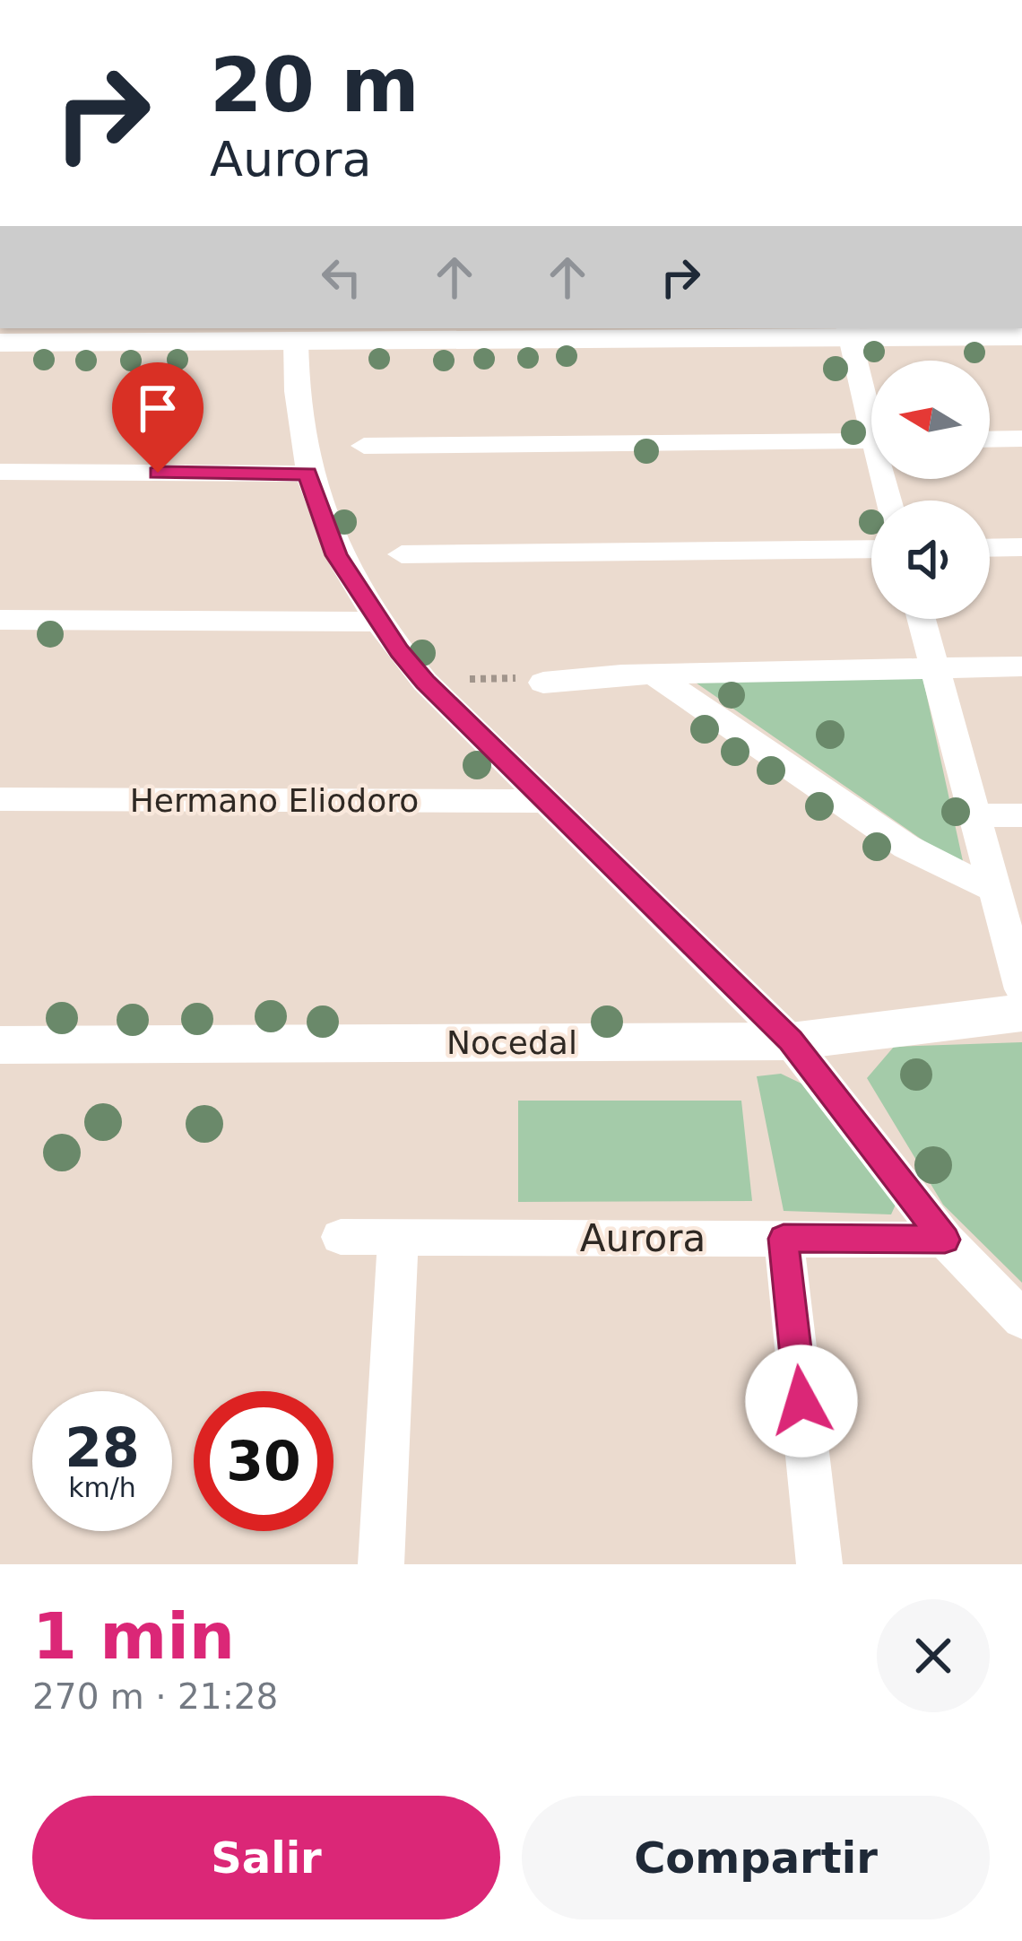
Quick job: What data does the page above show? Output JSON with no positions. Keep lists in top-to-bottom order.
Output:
{
  "streets": {
    "street": ["Hermano Eliodoro", "Nocedal", "Aurora"]
  },
  "north": "left",
  "page": {
    "turn": ["20 m", "Aurora"],
    "speed": "28 km/h",
    "limit": "30",
    "heading": ["1 min", "270 m · 21:28"],
    "buttons": ["Salir", "Compartir"]
  }
}
